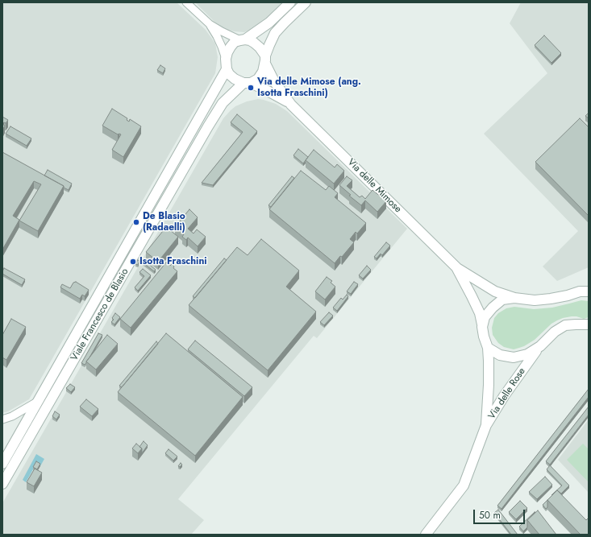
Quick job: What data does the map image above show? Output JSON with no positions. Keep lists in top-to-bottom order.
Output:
{
  "streets": {
    "street": ["Via delle Mimose", "Viale Francesco de Blasio", "Via delle Rose"]
  },
  "crossings": [
    ["Via delle Mimose", "Viale Francesco de Blasio"],
    ["Via delle Mimose", "Via delle Rose"]
  ],
  "places": ["Via delle Mimose (ang. Isotta Fraschini)", "De Blasio (Radaelli)", "Isotta Fraschini"],
  "scale_bar": "50 m"
}
